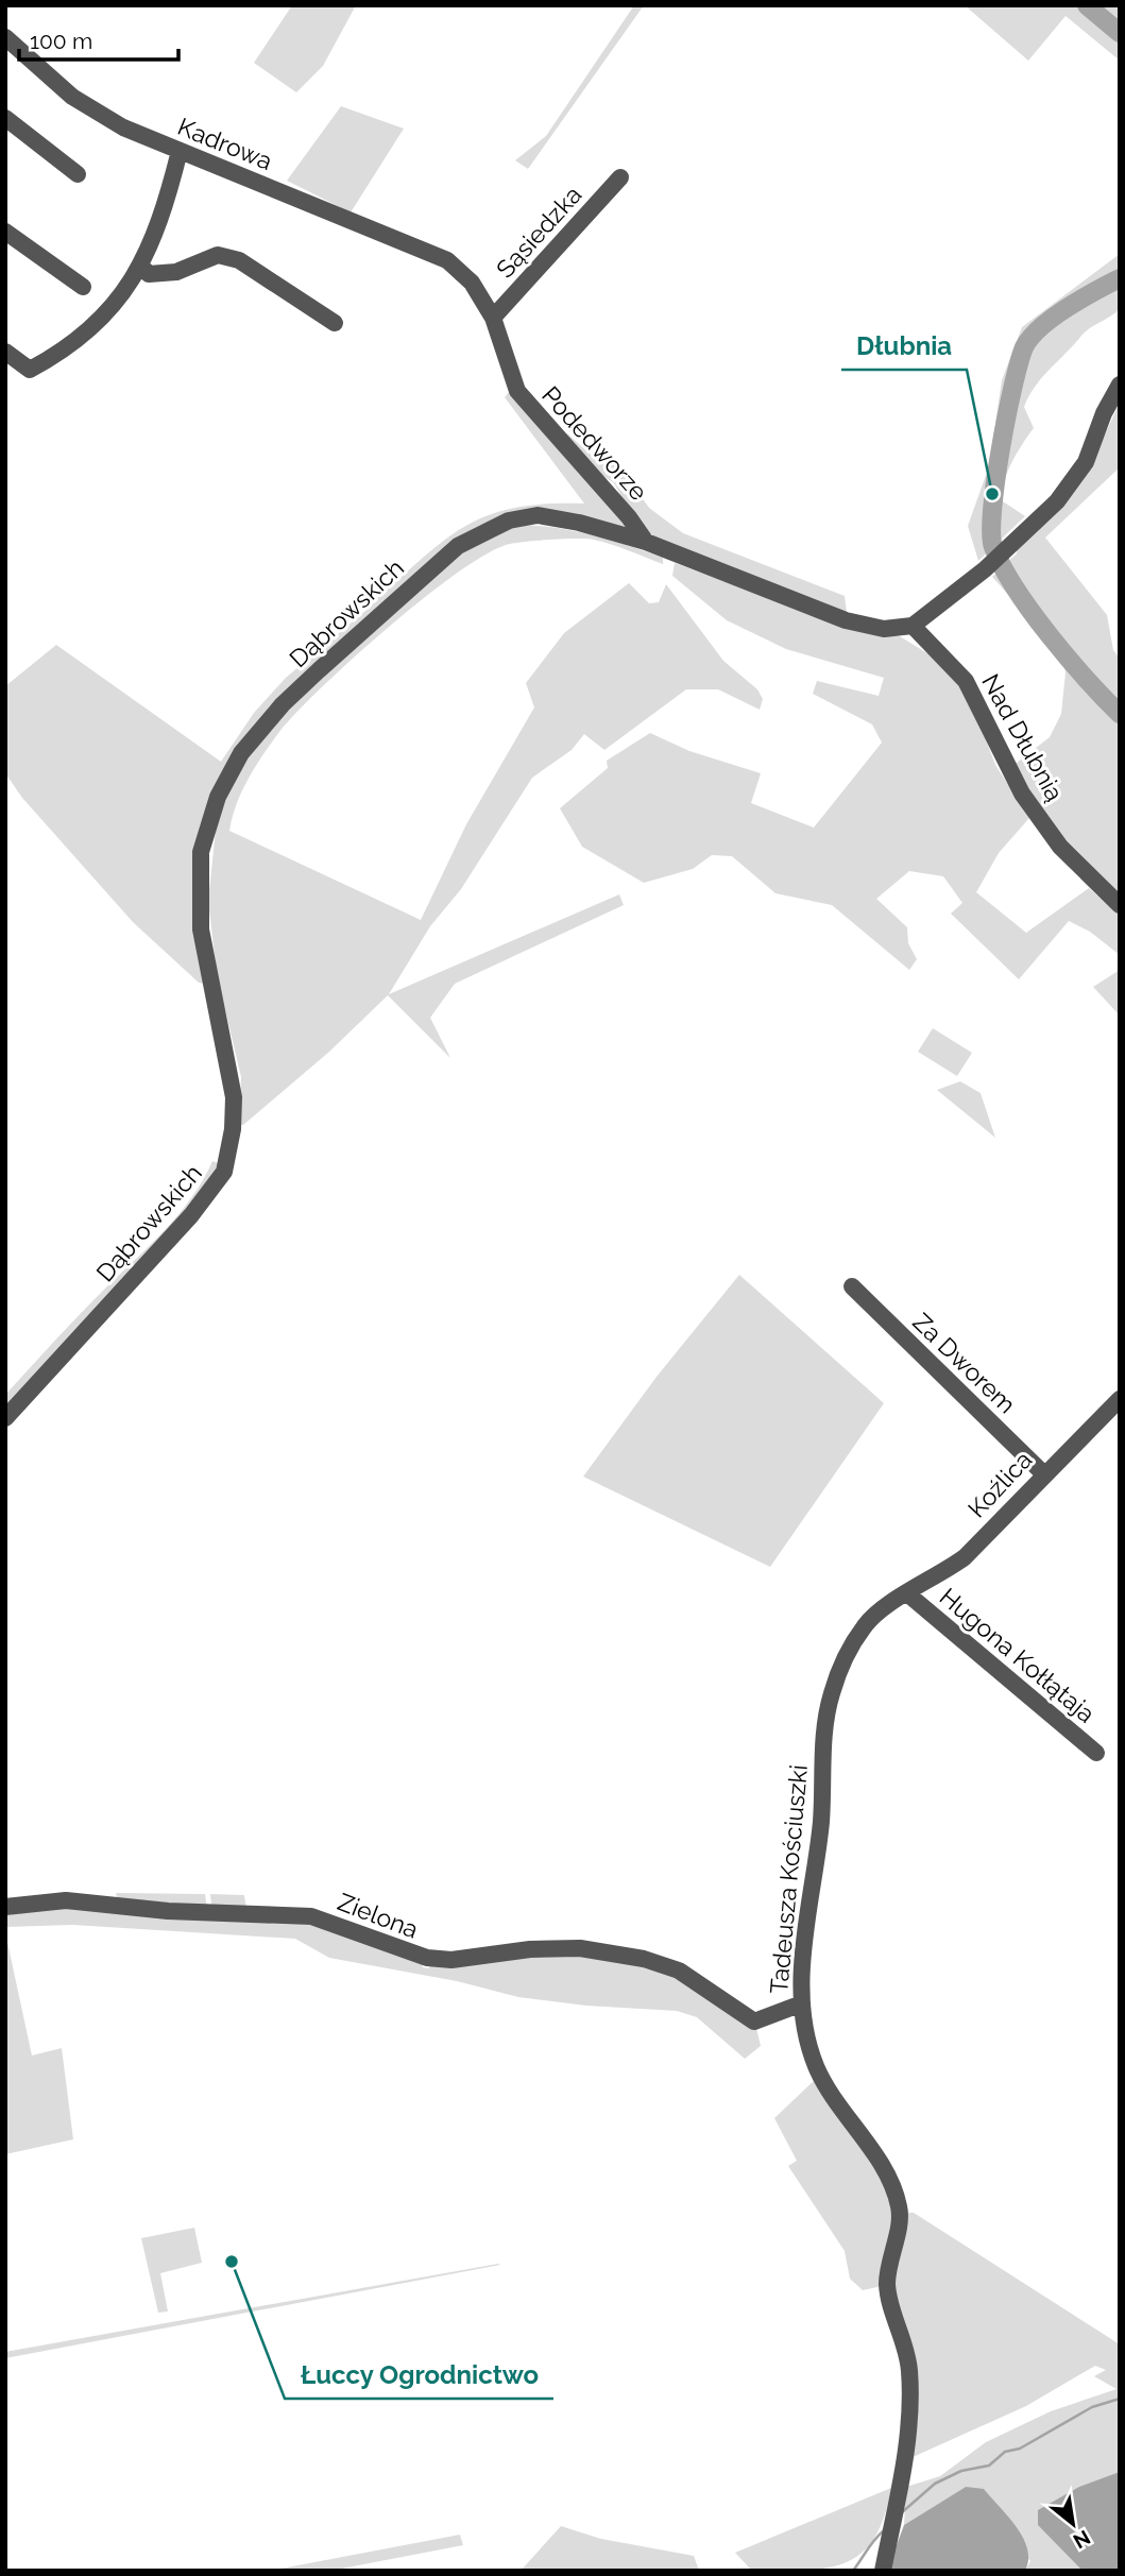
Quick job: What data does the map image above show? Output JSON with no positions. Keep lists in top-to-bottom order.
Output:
{
  "streets": {
    "street": [
      "Kadrowa",
      "Sąsiedzka",
      "Podedworze",
      "Dąbrowskich",
      "Nad Dłubnią",
      "Za Dworem",
      "Koźlica",
      "Hugona Kołłątaja",
      "Tadeusza Kościuszki",
      "Zielona"
    ]
  },
  "crossings": [
    ["Kadrowa", "Podedworze"],
    ["Sąsiedzka", "Podedworze"],
    ["Podedworze", "Dąbrowskich"],
    ["Dąbrowskich", "Nad Dłubnią"],
    ["Za Dworem", "Koźlica"],
    ["Koźlica", "Hugona Kołłątaja"],
    ["Koźlica", "Tadeusza Kościuszki"],
    ["Hugona Kołłątaja", "Tadeusza Kościuszki"],
    ["Tadeusza Kościuszki", "Zielona"]
  ],
  "places": ["Dłubnia", "Łuccy Ogrodnictwo"],
  "scale_bar": "100 m",
  "north": "bottom right"
}
